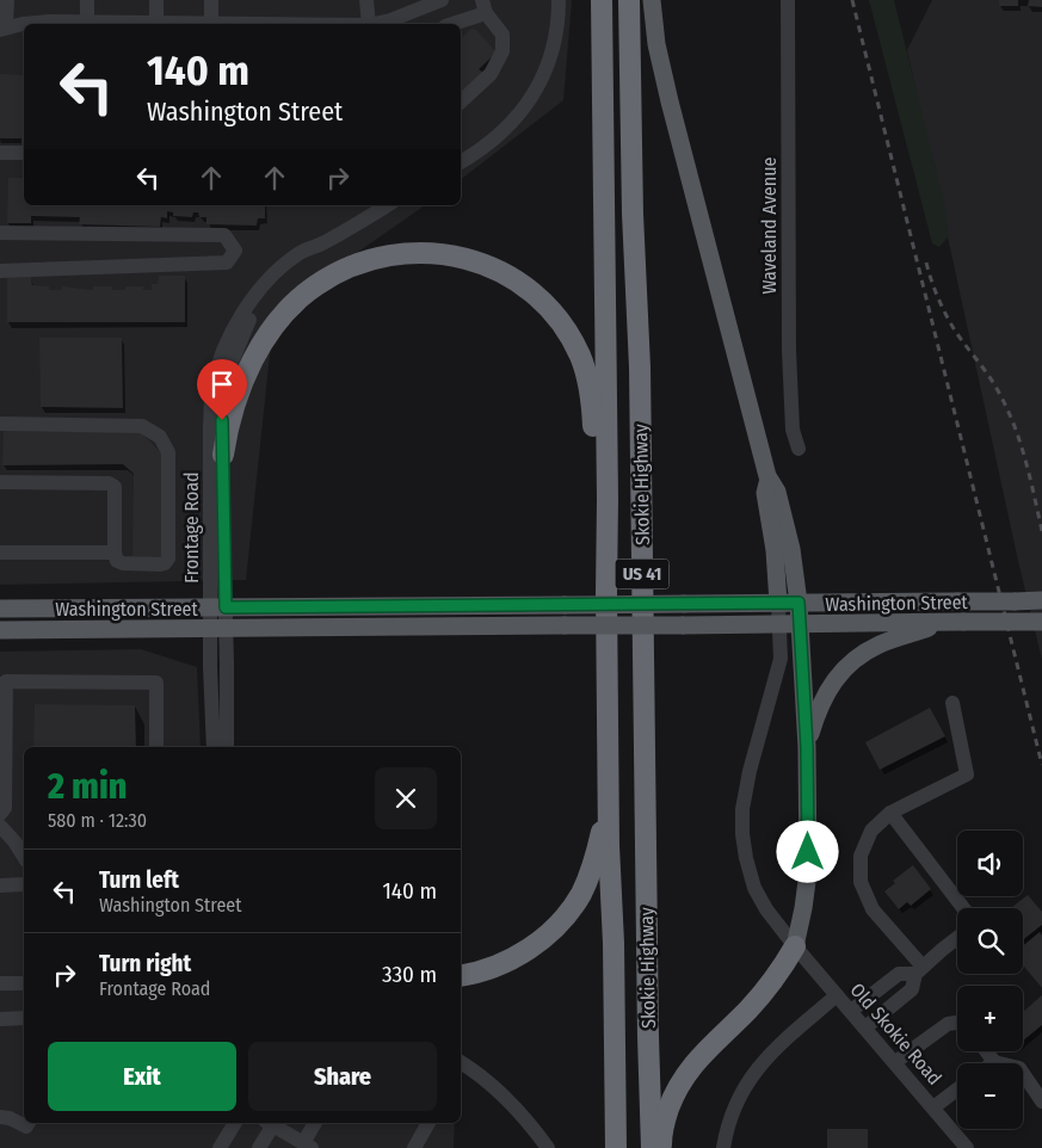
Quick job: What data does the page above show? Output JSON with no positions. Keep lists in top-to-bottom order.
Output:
{
  "streets": {
    "highway": ["Skokie Highway", "US 41"],
    "main road": ["Washington Street"],
    "street": ["Waveland Avenue", "Frontage Road", "Old Skokie Road"]
  },
  "crossings": [
    ["Frontage Road", "Washington Street"],
    ["Washington Street", "Old Skokie Road"]
  ],
  "page": {
    "turn": ["140 m", "Washington Street"],
    "heading": ["2 min", "580 m · 12:30"],
    "map_buttons": ["+", "−"],
    "list": [
      {
        "name": "Turn left",
        "note": "Washington Street",
        "value": "140 m"
      },
      {
        "name": "Turn right",
        "note": "Frontage Road",
        "value": "330 m"
      }
    ],
    "buttons": ["Exit", "Share"]
  }
}
